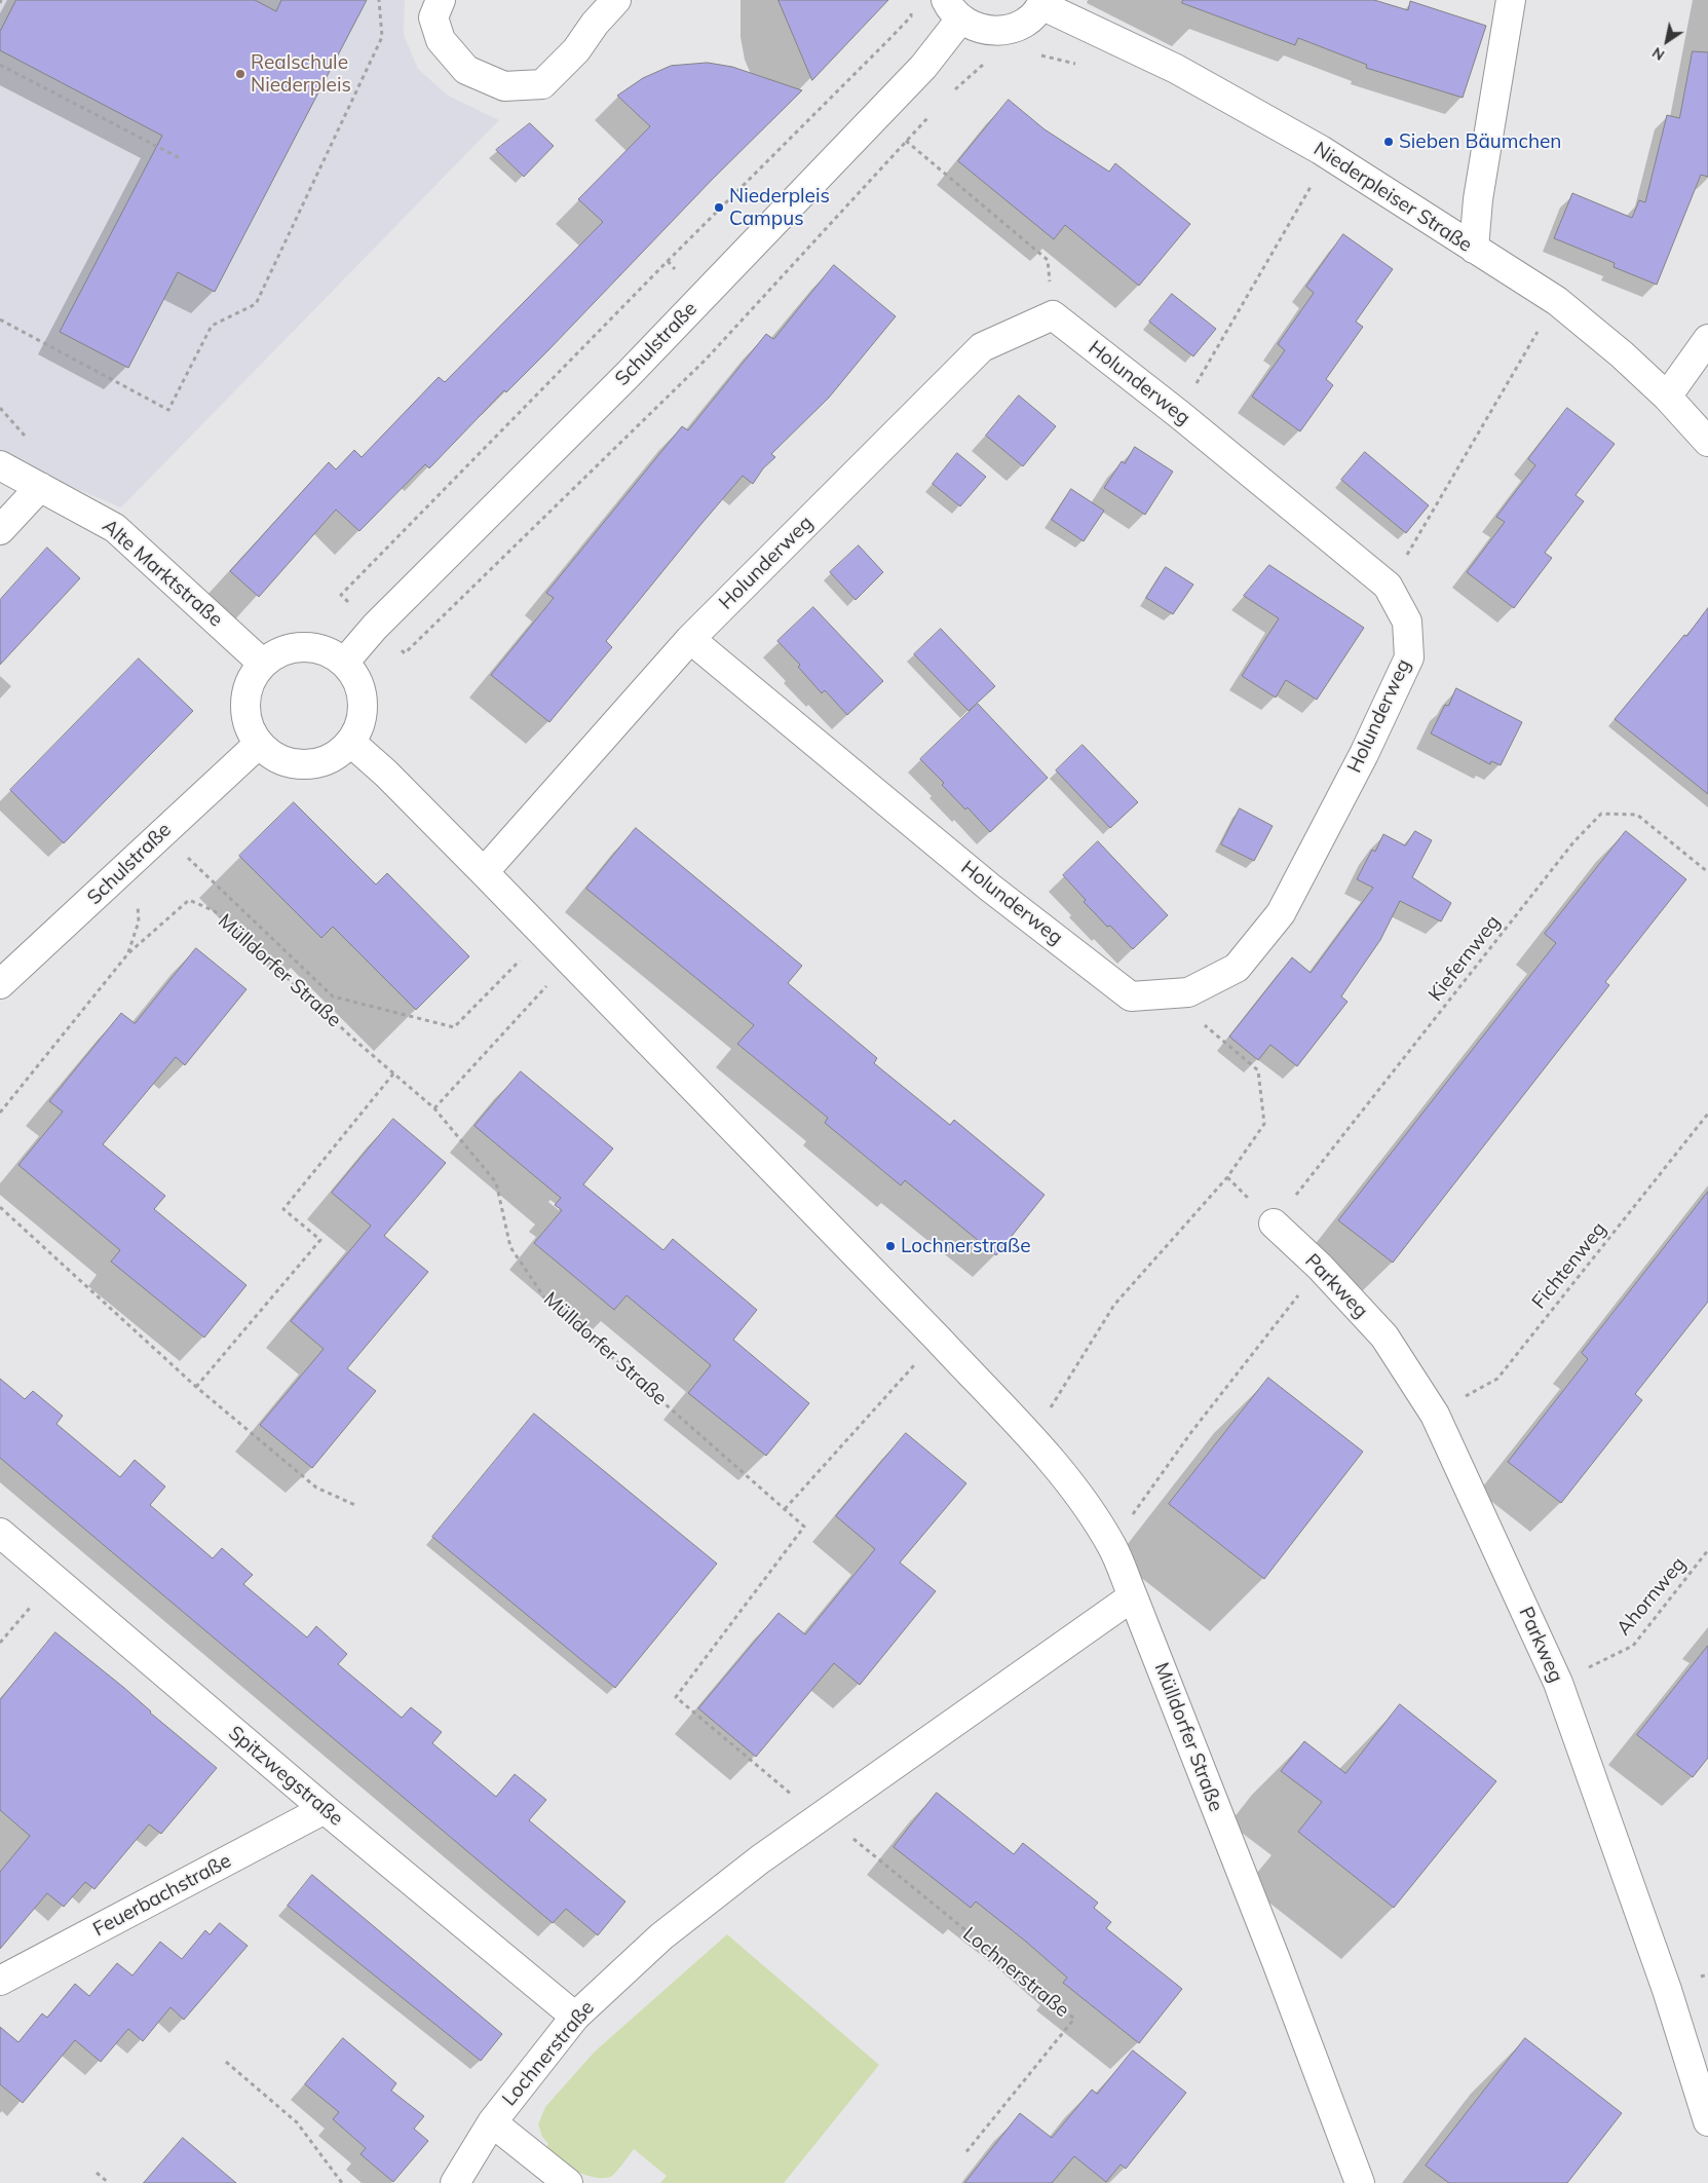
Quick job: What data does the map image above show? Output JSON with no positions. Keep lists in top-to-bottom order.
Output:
{
  "streets": {
    "street": [
      "Niederpleiser Straße",
      "Schulstraße",
      "Holunderweg",
      "Alte Marktstraße",
      "Mülldorfer Straße",
      "Parkweg",
      "Spitzwegstraße",
      "Feuerbachstraße",
      "Lochnerstraße"
    ],
    "path": ["Kiefernweg", "Fichtenweg", "Ahornweg"]
  },
  "crossings": [
    ["Schulstraße", "Alte Marktstraße"],
    ["Schulstraße", "Mülldorfer Straße"],
    ["Holunderweg", "Mülldorfer Straße"],
    ["Alte Marktstraße", "Mülldorfer Straße"],
    ["Kiefernweg", "Parkweg"],
    ["Mülldorfer Straße", "Lochnerstraße"],
    ["Fichtenweg", "Parkweg"],
    ["Parkweg", "Ahornweg"],
    ["Spitzwegstraße", "Feuerbachstraße"],
    ["Spitzwegstraße", "Lochnerstraße"]
  ],
  "places": [
    "Realschule Niederpleis",
    "Sieben Bäumchen",
    "Niederpleis Campus",
    "Lochnerstraße"
  ],
  "north": "bottom left"
}
